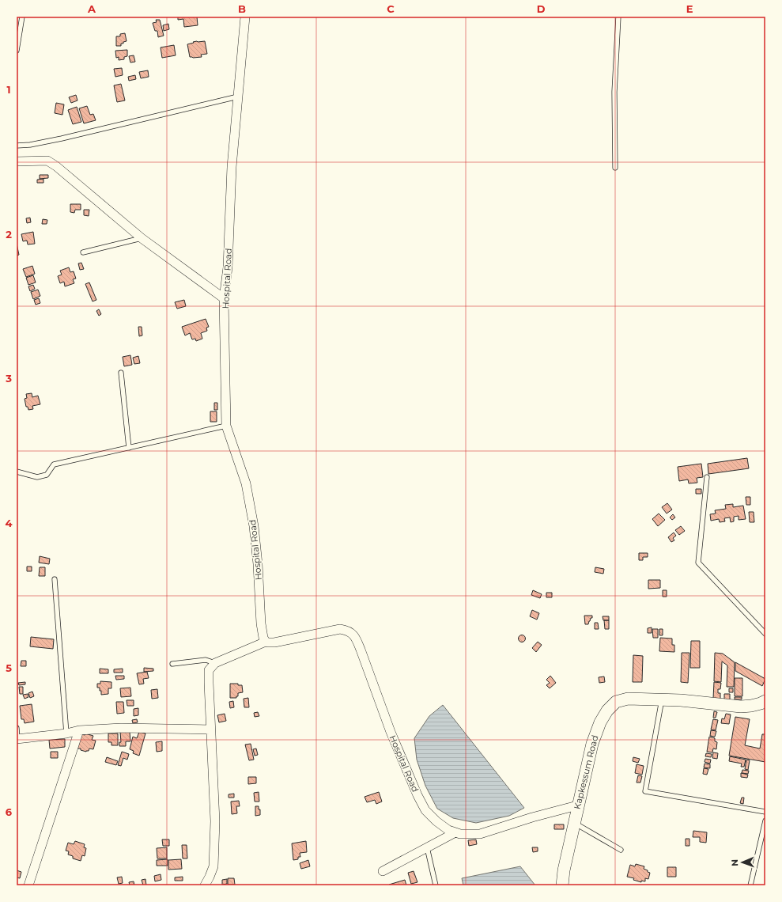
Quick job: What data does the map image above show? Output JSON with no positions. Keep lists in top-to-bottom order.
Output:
{
  "streets": {
    "street": ["Hospital Road", "Kapkessum Road"]
  },
  "crossings": [
    ["Hospital Road", "Kapkessum Road"]
  ],
  "north": "left",
  "grid": {
    "columns": [
      "A",
      "B",
      "C",
      "D",
      "E"
    ],
    "rows": [
      "1",
      "2",
      "3",
      "4",
      "5",
      "6"
    ]
  }
}
